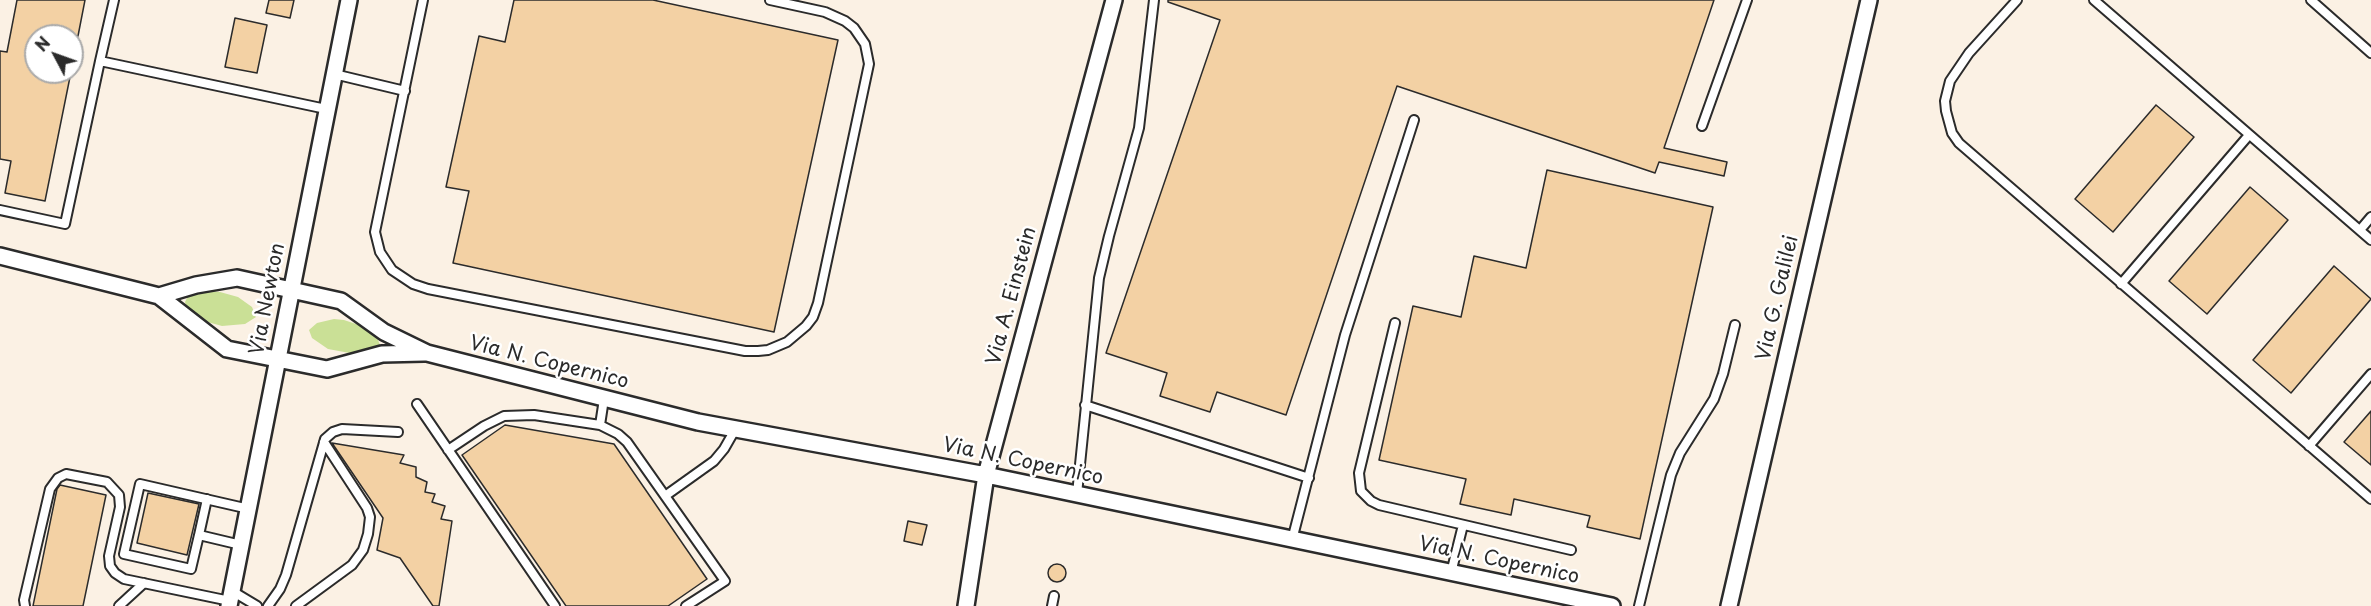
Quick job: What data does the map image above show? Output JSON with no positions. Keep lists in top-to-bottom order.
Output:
{
  "streets": {
    "street": [
      "Via A. Einstein",
      "Via G. Galilei",
      "Via Newton",
      "Via N. Copernico"
    ]
  },
  "crossings": [
    ["Via A. Einstein", "Via N. Copernico"]
  ],
  "north": "top left"
}
